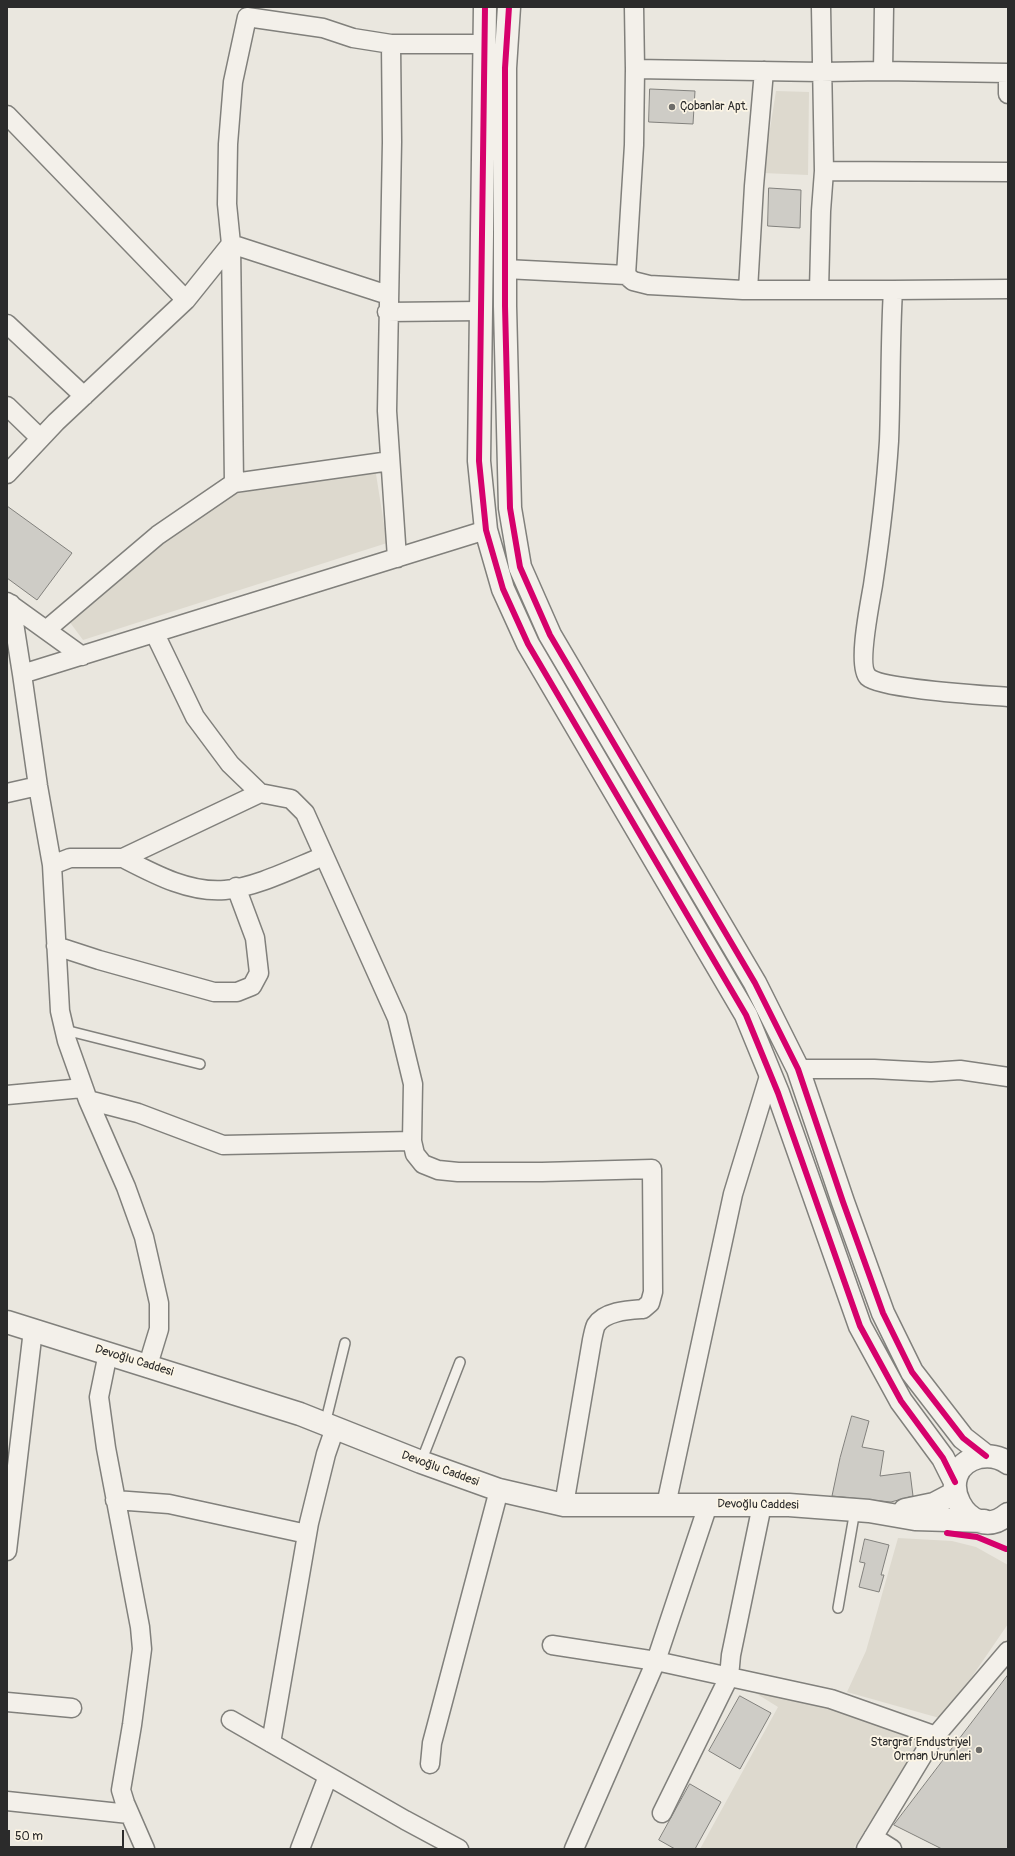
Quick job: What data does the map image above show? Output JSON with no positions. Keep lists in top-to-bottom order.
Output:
{
  "streets": {
    "street": ["Devoğlu Caddesi"]
  },
  "places": ["Çobanlar Apt.", "Stargraf Endustriyel Orman Urunleri"],
  "scale_bar": "50 m"
}
